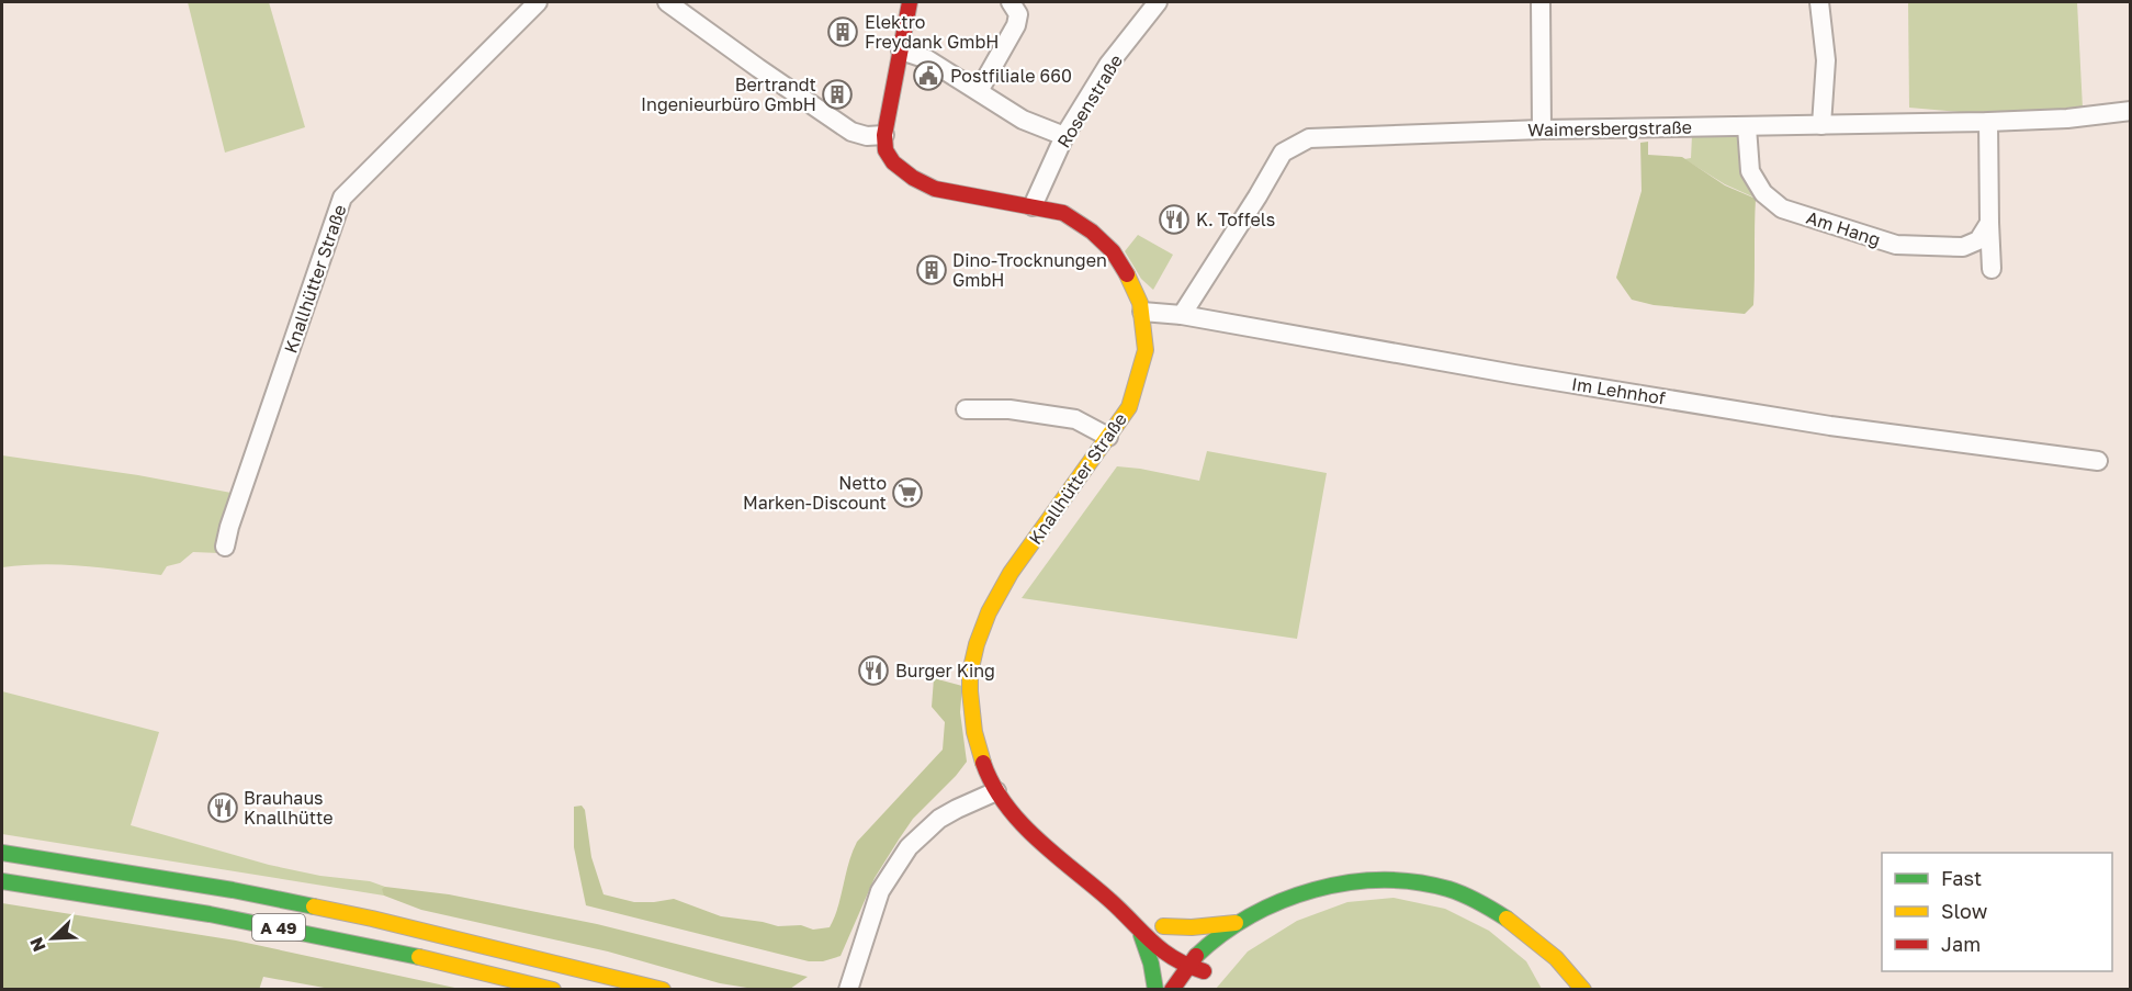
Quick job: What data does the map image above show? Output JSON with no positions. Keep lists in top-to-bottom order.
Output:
{
  "streets": {
    "main road": ["Knallhütter Straße", "A 49"],
    "street": [
      "Rosenstraße",
      "Waimersbergstraße",
      "Am Hang",
      "Im Lehnhof"
    ]
  },
  "crossings": [
    ["Rosenstraße", "Knallhütter Straße"],
    ["Waimersbergstraße", "Am Hang"],
    ["Waimersbergstraße", "Im Lehnhof"],
    ["Knallhütter Straße", "Im Lehnhof"]
  ],
  "places": {
    "building": ["Elektro Freydank GmbH", "Bertrandt Ingenieurbüro GmbH", "Dino-Trocknungen GmbH"],
    "public building": ["Postfiliale 660"],
    "restaurant": ["K. Toffels", "Burger King", "Brauhaus Knallhütte"],
    "supermarket": ["Netto Marken-Discount"]
  },
  "legend": ["Fast", "Slow", "Jam"],
  "north": "bottom left"
}
